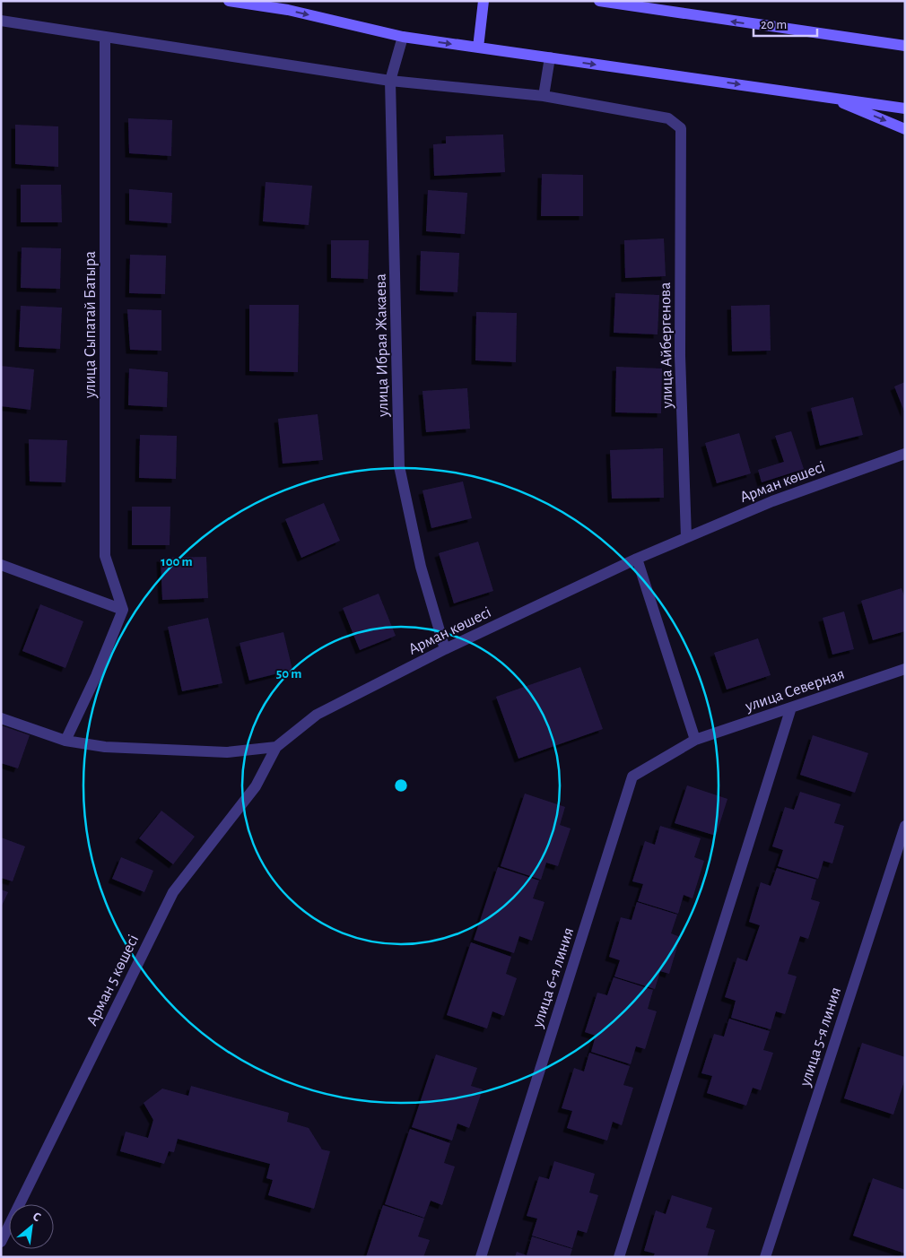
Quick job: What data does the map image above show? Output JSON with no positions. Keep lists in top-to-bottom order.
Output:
{
  "streets": {
    "street": [
      "улица Сыпатай Батыра",
      "улица Ибрая Жакаева",
      "улица Айбергенова",
      "Арман көшесі",
      "улица Северная",
      "улица 6-я линия",
      "Арман 5 көшесі",
      "улица 5-я линия"
    ]
  },
  "crossings": [
    ["улица Ибрая Жакаева", "Арман көшесі"],
    ["улица Айбергенова", "Арман көшесі"],
    ["Арман көшесі", "Арман 5 көшесі"],
    ["улица Северная", "улица 6-я линия"]
  ],
  "scale_bar": "20 m",
  "north": "top right",
  "rings": ["100 m", "50 m"]
}
